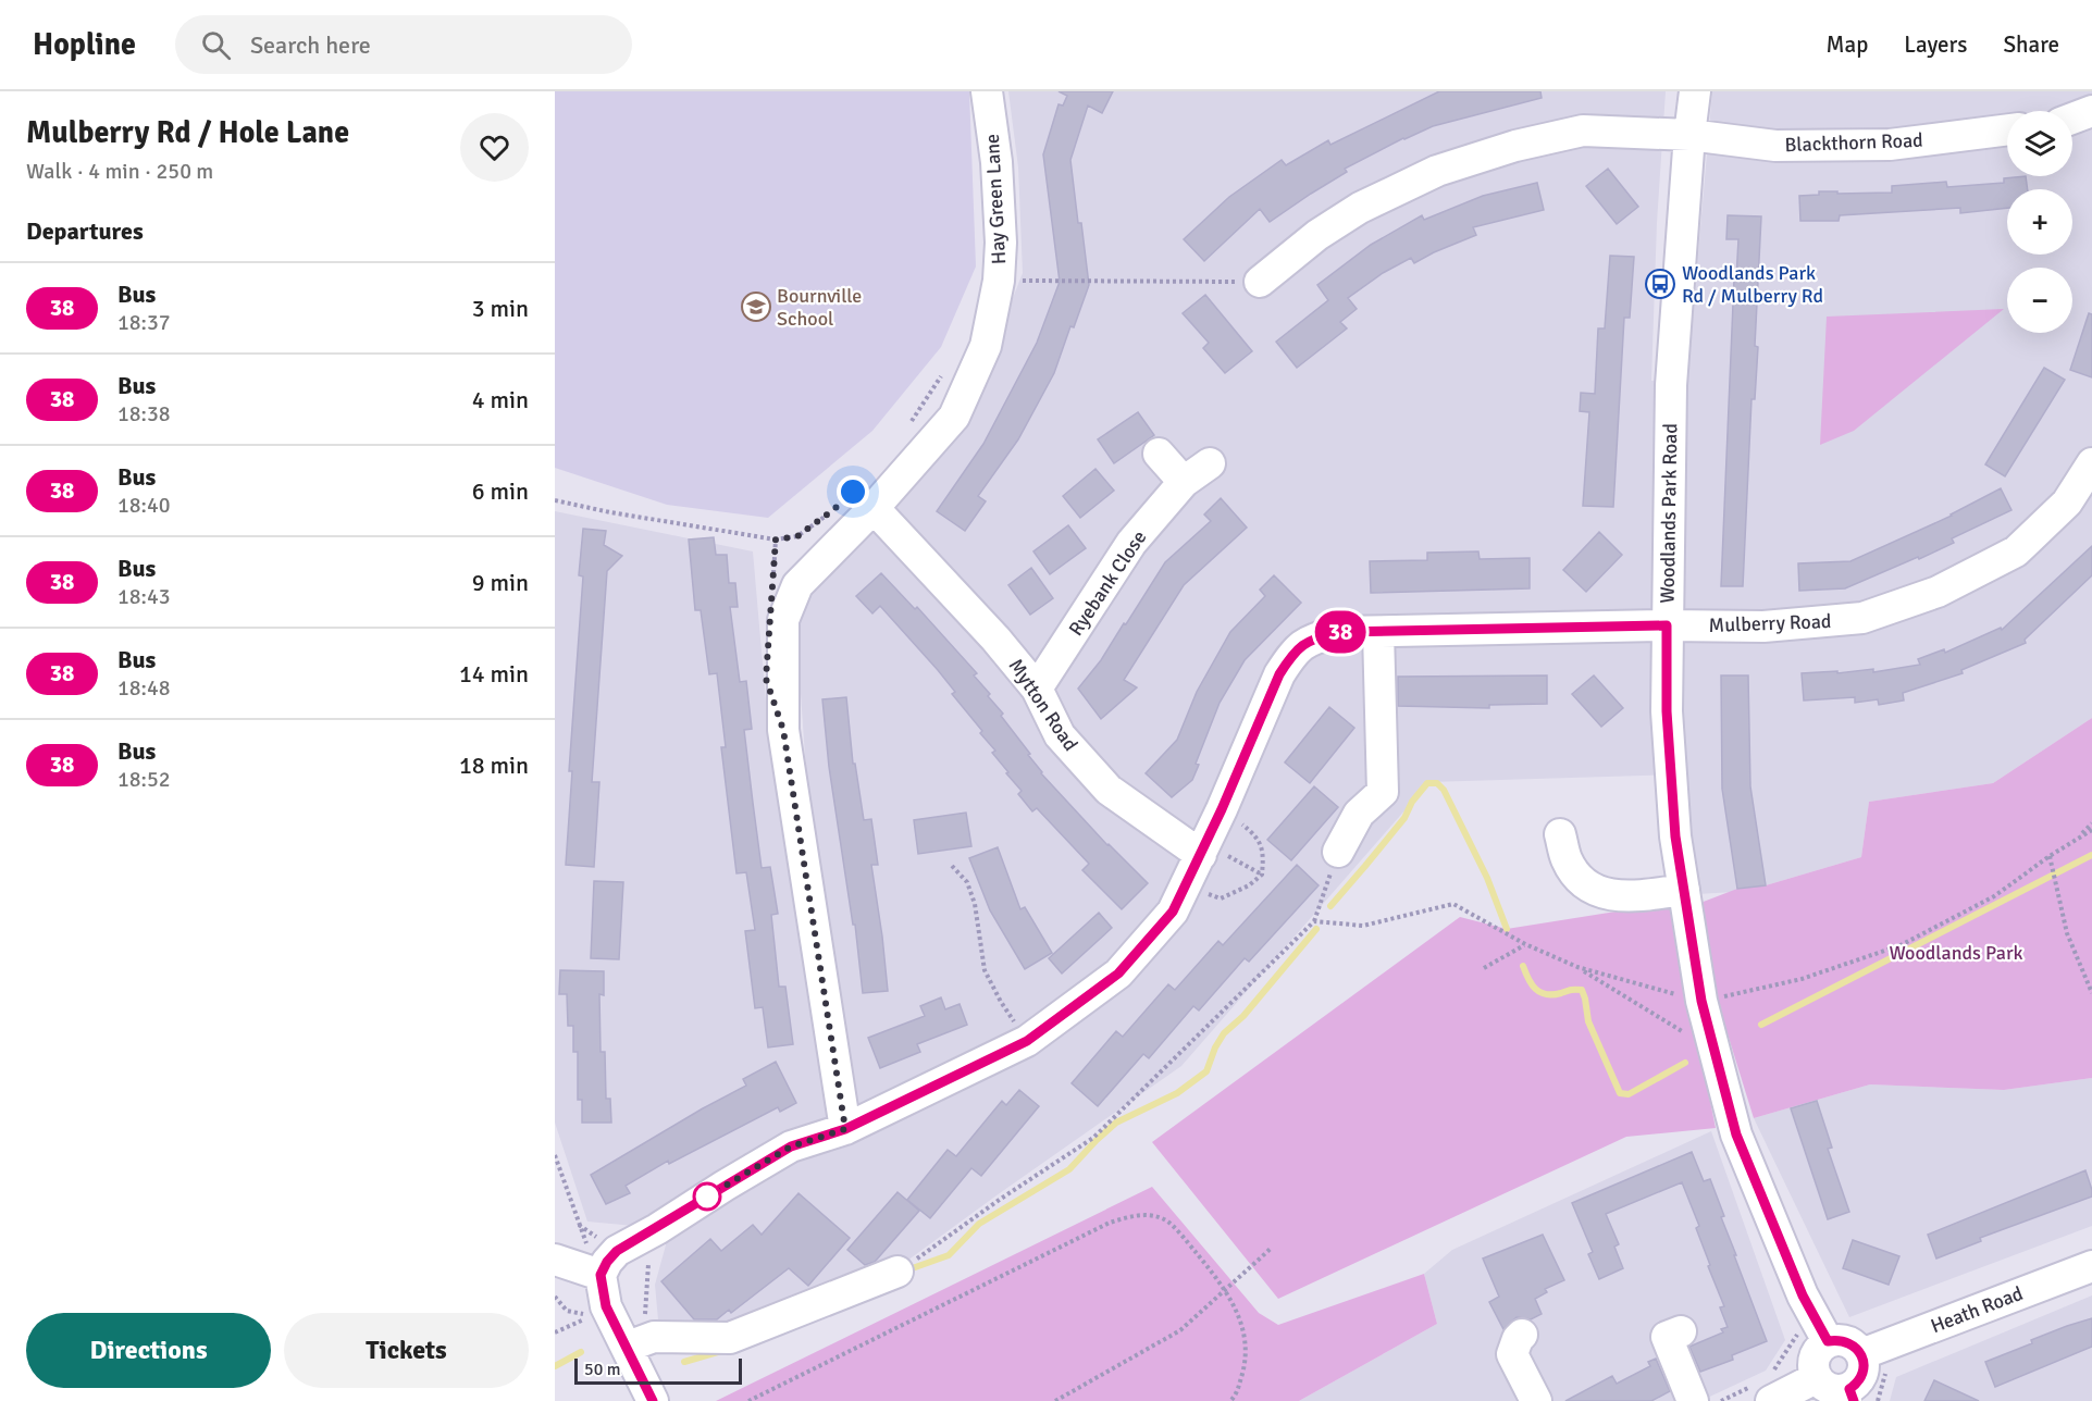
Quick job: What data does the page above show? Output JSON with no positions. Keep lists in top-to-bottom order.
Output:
{
  "streets": {
    "street": [
      "Blackthorn Road",
      "Hay Green Lane",
      "Woodlands Park Road",
      "Ryebank Close",
      "Mulberry Road",
      "Mytton Road",
      "Heath Road"
    ]
  },
  "crossings": [
    ["Blackthorn Road", "Woodlands Park Road"],
    ["Hay Green Lane", "Mulberry Road"],
    ["Hay Green Lane", "Mytton Road"],
    ["Woodlands Park Road", "Mulberry Road"],
    ["Ryebank Close", "Mytton Road"],
    ["Mulberry Road", "Mytton Road"]
  ],
  "parks": ["Woodlands Park"],
  "places": {
    "bus stop": ["Woodlands Park Rd / Mulberry Rd"],
    "school or university": ["Bournville School"]
  },
  "lines": ["bus line 38"],
  "scale_bar": "50 m",
  "page": {
    "header": "Hopline",
    "search": "Search here",
    "nav": ["Map", "Layers", "Share"],
    "heading": [
      ["Mulberry Rd / Hole Lane", "Walk · 4 min · 250 m"],
      "Departures"
    ],
    "on_map": "38",
    "map_buttons": ["+", "−"],
    "list": [
      {
        "mark": "38",
        "name": "Bus",
        "note": "18:37",
        "value": "3 min"
      },
      {
        "mark": "38",
        "name": "Bus",
        "note": "18:38",
        "value": "4 min"
      },
      {
        "mark": "38",
        "name": "Bus",
        "note": "18:40",
        "value": "6 min"
      },
      {
        "mark": "38",
        "name": "Bus",
        "note": "18:43",
        "value": "9 min"
      },
      {
        "mark": "38",
        "name": "Bus",
        "note": "18:48",
        "value": "14 min"
      },
      {
        "mark": "38",
        "name": "Bus",
        "note": "18:52",
        "value": "18 min"
      }
    ],
    "buttons": ["Directions", "Tickets"],
    "scale": "50 m"
  }
}
